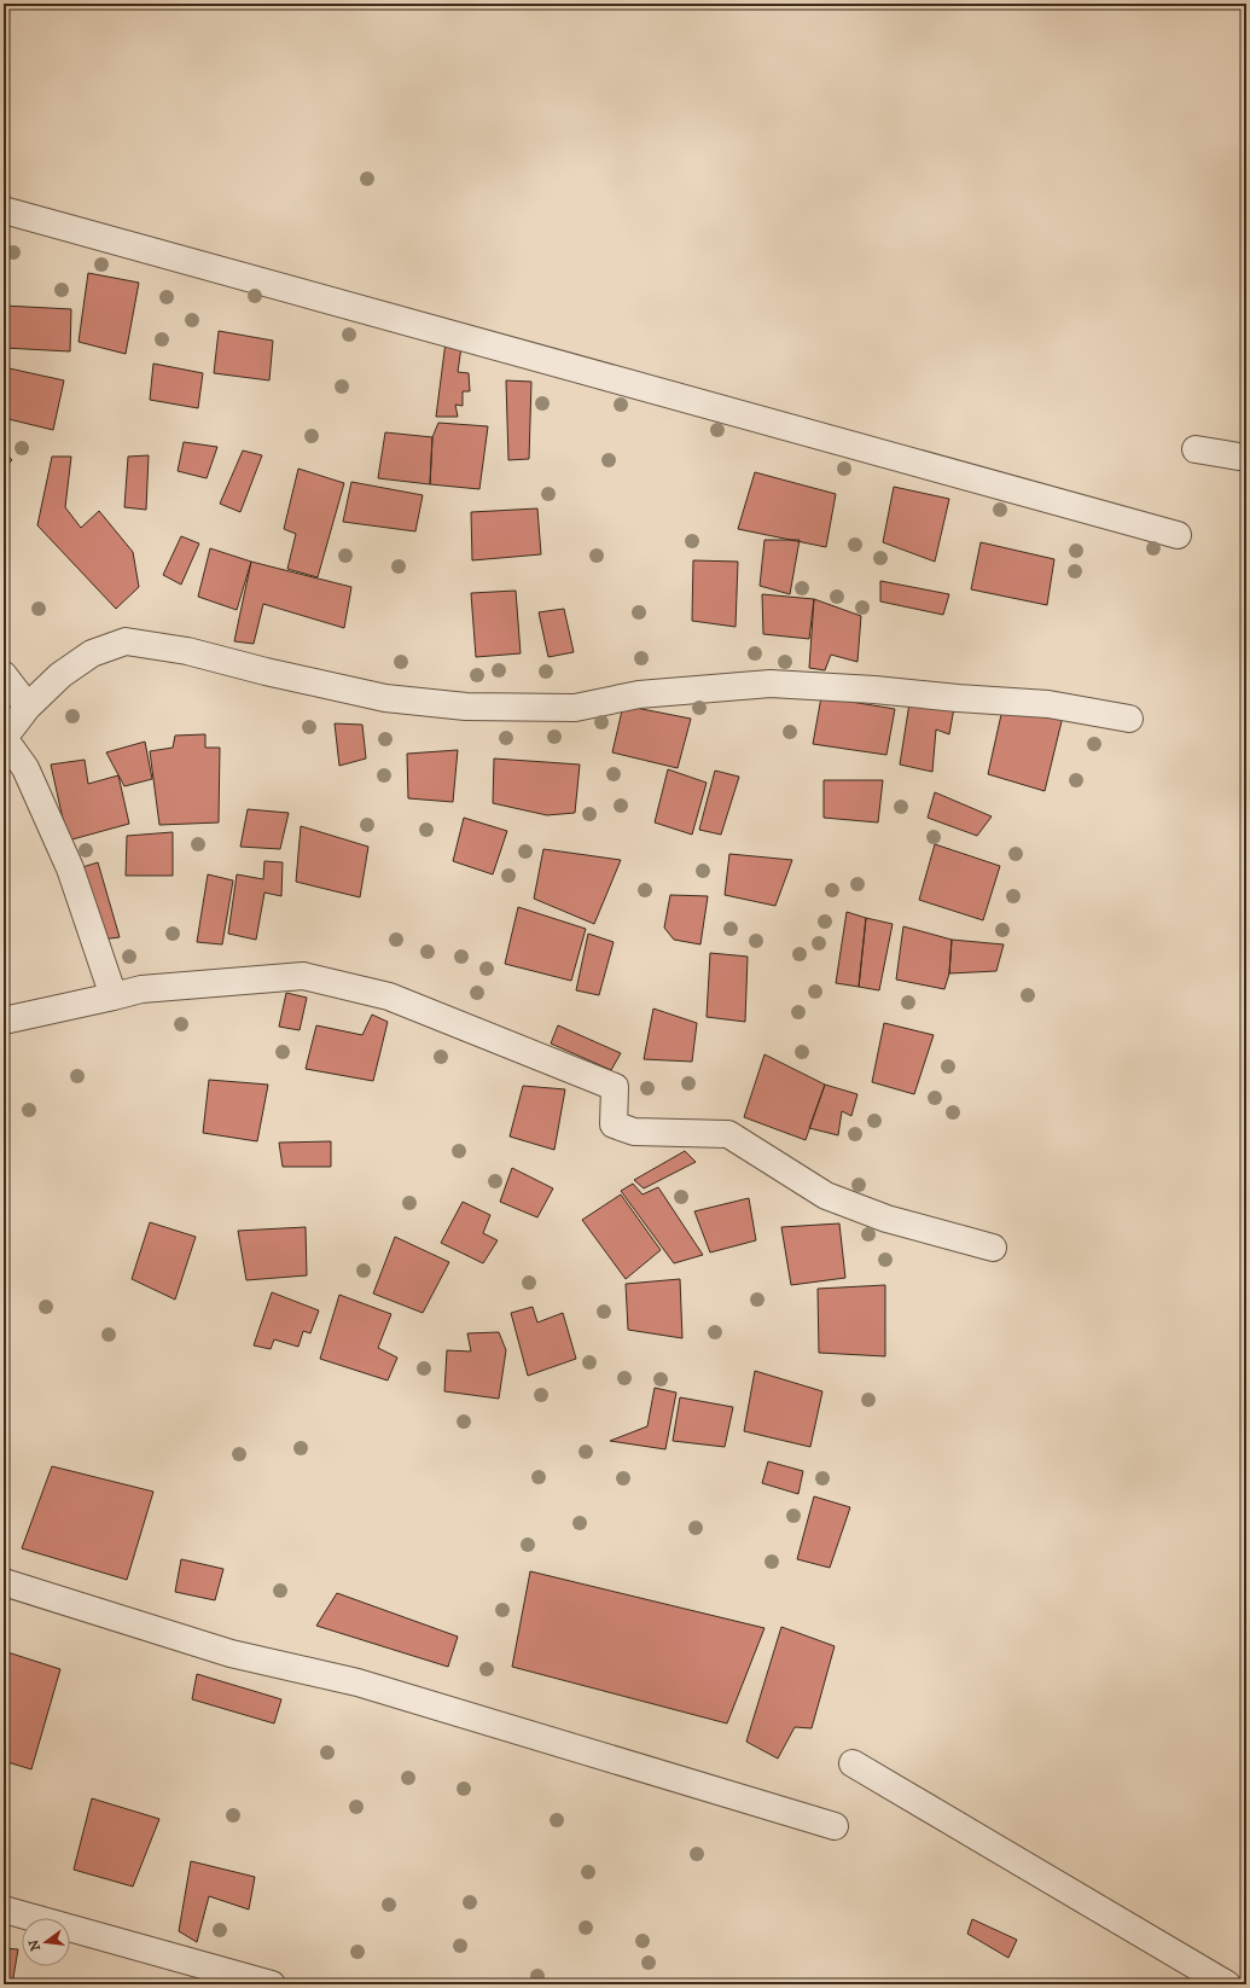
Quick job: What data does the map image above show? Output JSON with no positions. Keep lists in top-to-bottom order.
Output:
{
  "north": "left"
}
